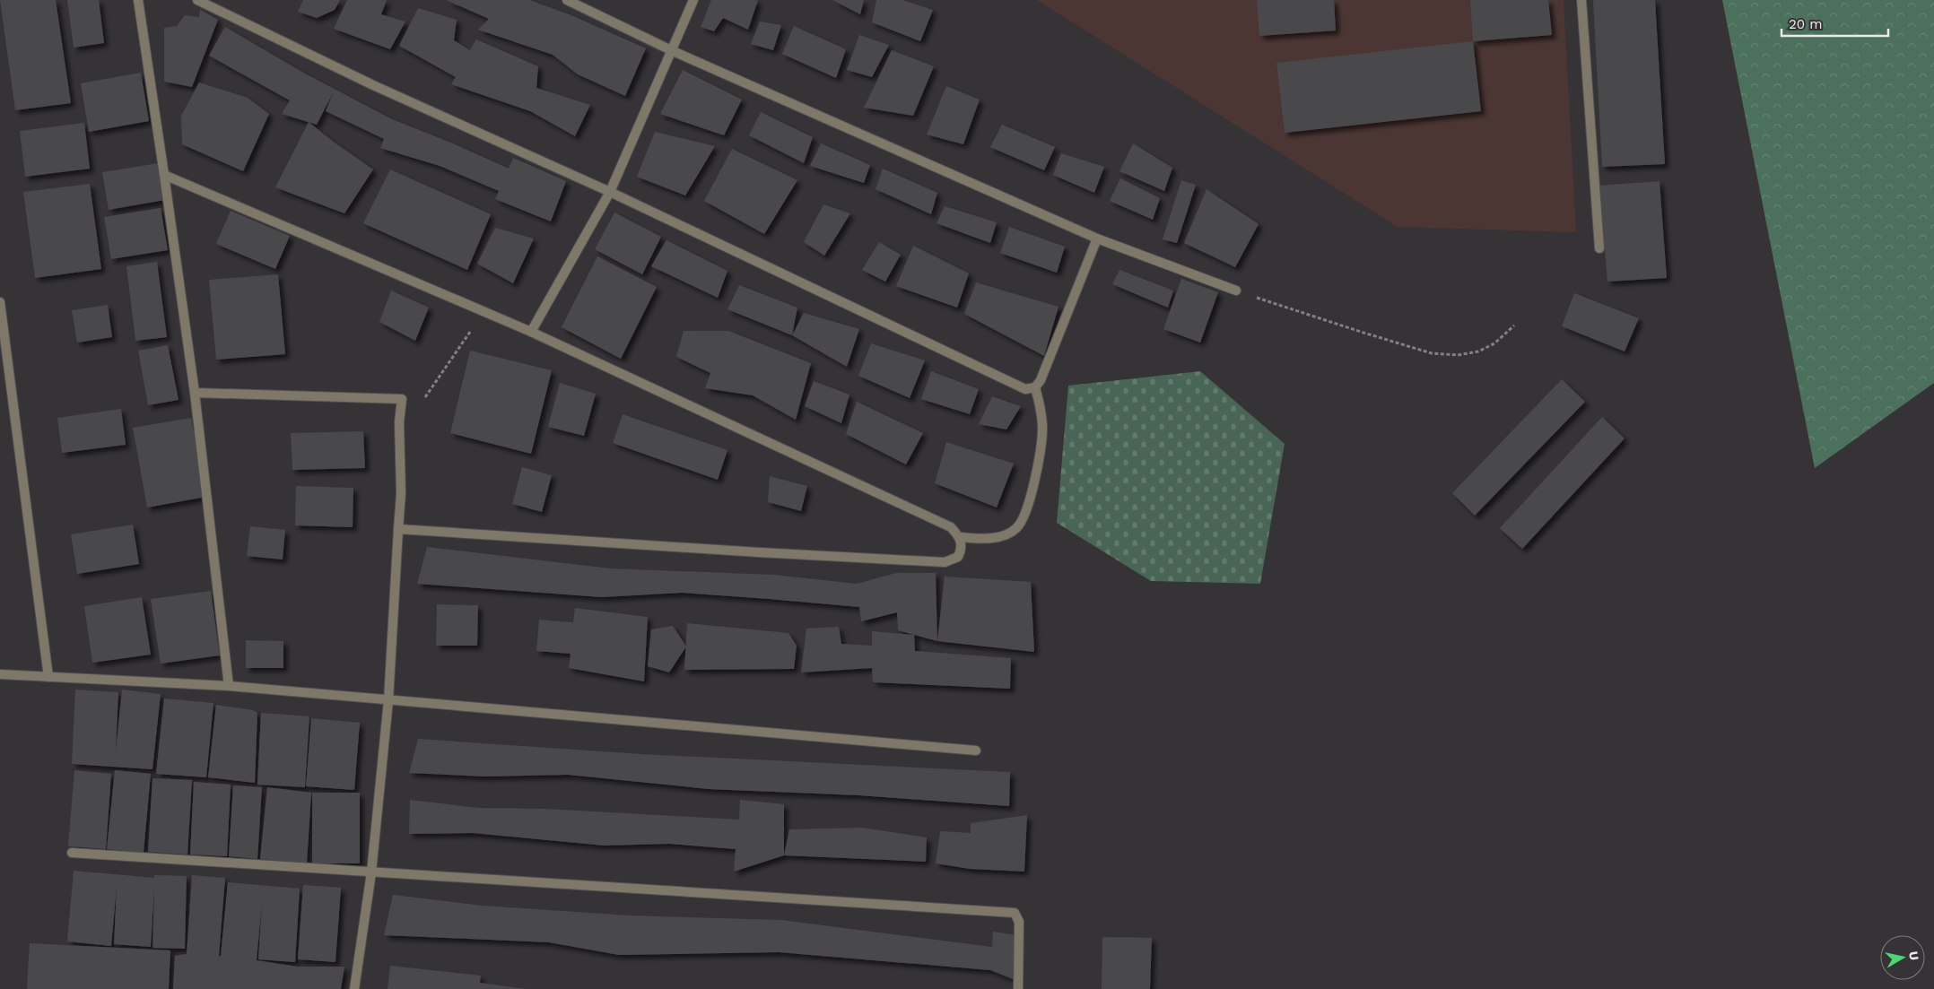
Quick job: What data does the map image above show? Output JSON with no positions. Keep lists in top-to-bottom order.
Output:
{
  "scale_bar": "20 m",
  "north": "right"
}
